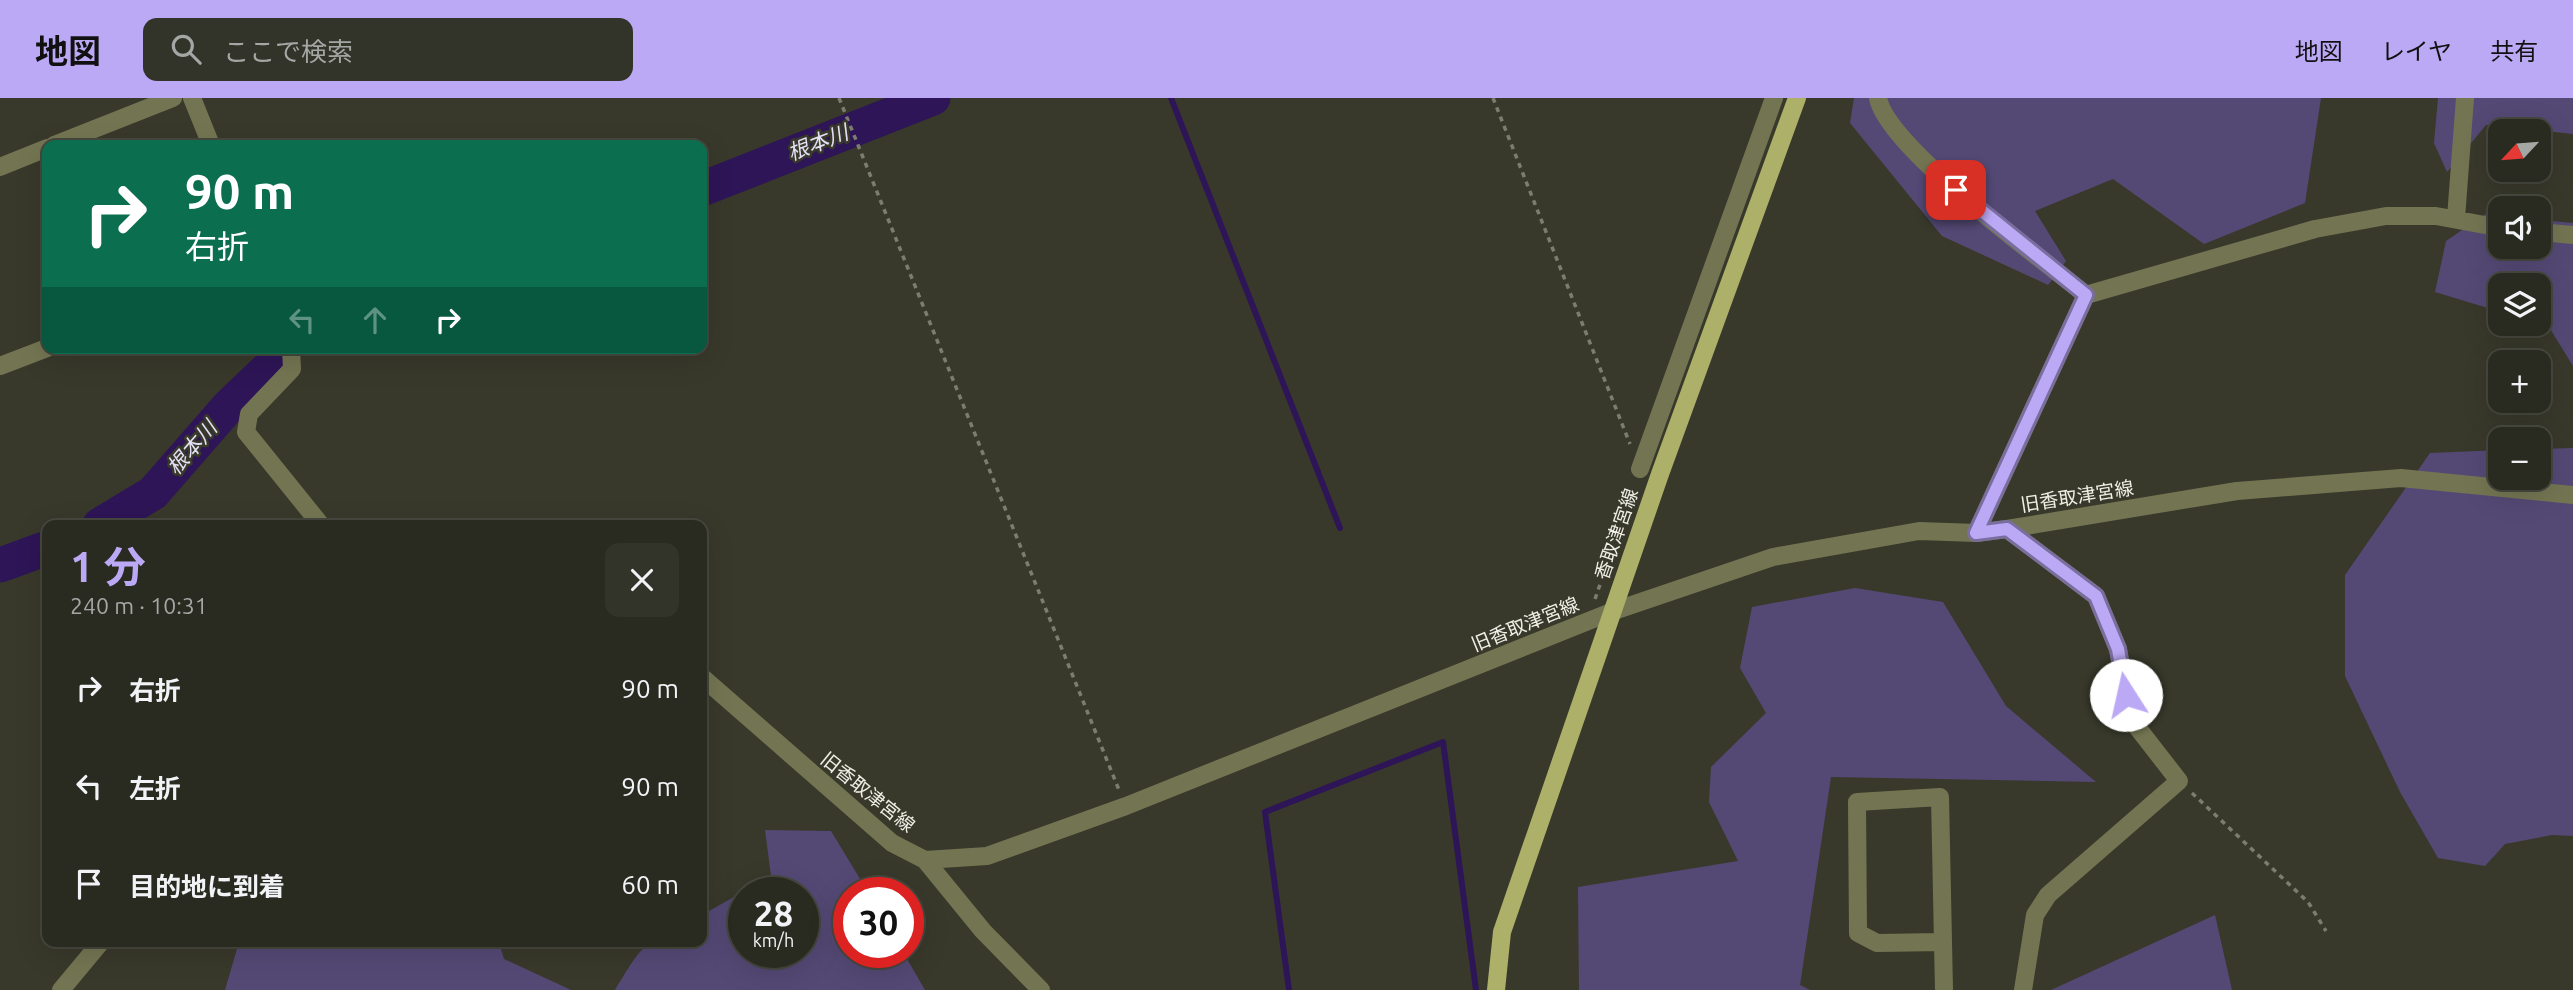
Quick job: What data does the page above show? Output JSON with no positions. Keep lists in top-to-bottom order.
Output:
{
  "streets": {
    "main road": ["香取津宮線"],
    "street": ["旧香取津宮線"]
  },
  "crossings": [
    ["旧香取津宮線", "香取津宮線"]
  ],
  "water": ["根本川"],
  "north": "bottom left",
  "page": {
    "header": "地図",
    "search": "ここで検索",
    "nav": ["地図", "レイヤ", "共有"],
    "map_buttons": ["+", "−"],
    "turn": ["90 m", "右折"],
    "heading": ["1 分", "240 m · 10:31"],
    "list": [
      {
        "name": "右折",
        "value": "90 m"
      },
      {
        "name": "左折",
        "value": "90 m"
      },
      {
        "name": "目的地に到着",
        "value": "60 m"
      }
    ],
    "speed": "28 km/h",
    "limit": "30"
  }
}
